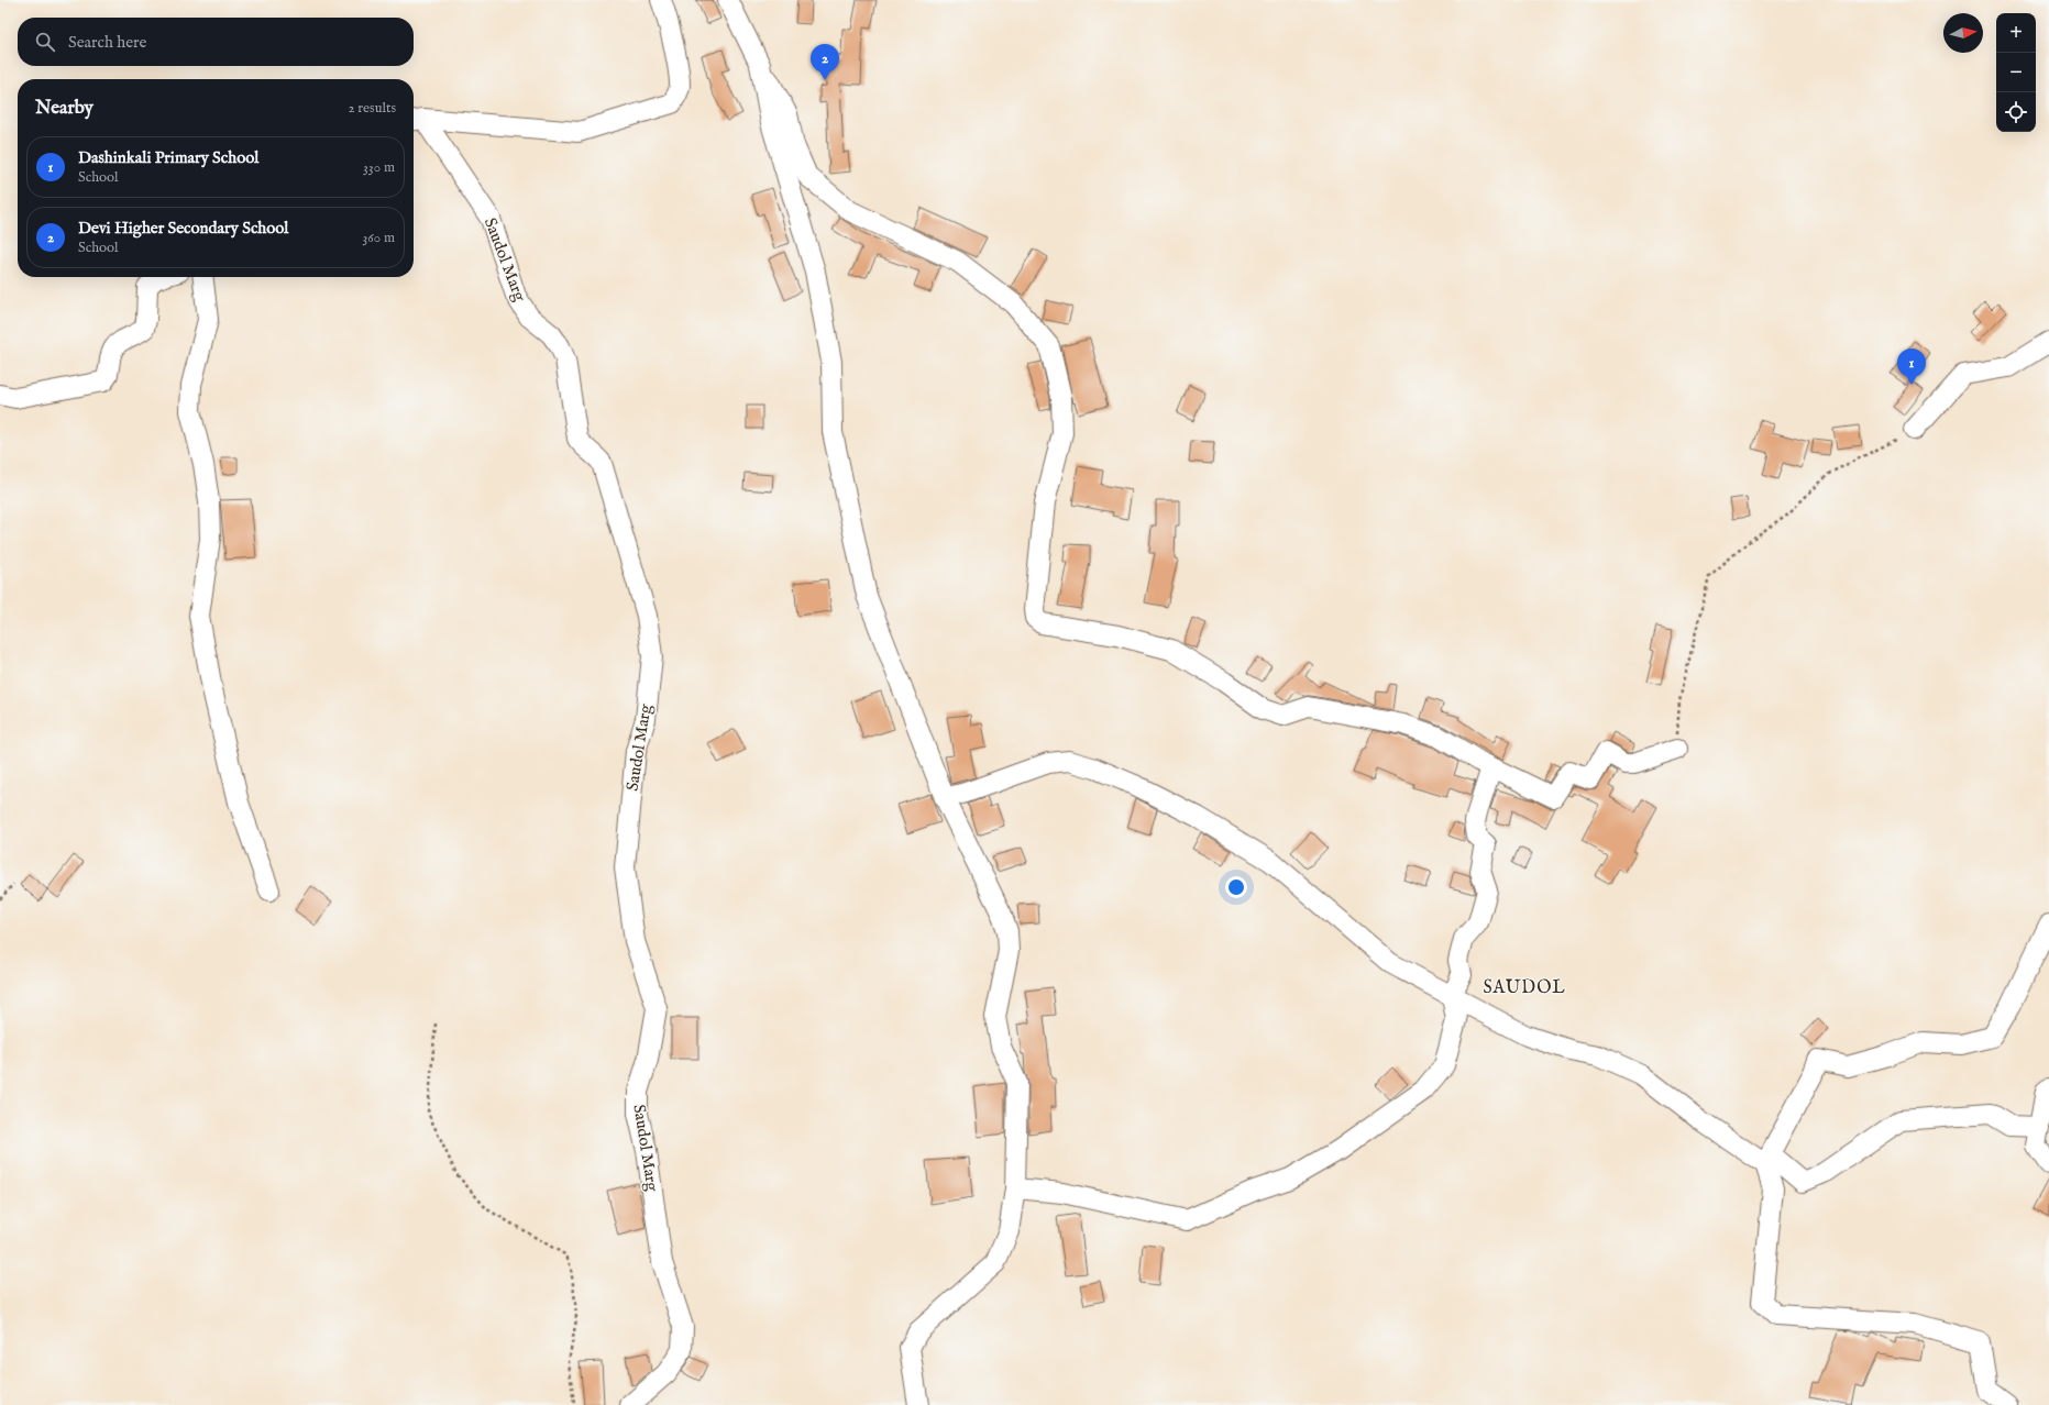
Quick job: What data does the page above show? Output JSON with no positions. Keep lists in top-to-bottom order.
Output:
{
  "streets": {
    "street": ["Saudol Marg"]
  },
  "districts": ["SAUDOL"],
  "north": "right",
  "page": {
    "map_buttons": ["+", "−"],
    "search": "Search here",
    "pins": ["2", "1"],
    "heading": ["Nearby", "2 results"],
    "list": [
      {
        "mark": "1",
        "name": "Dashinkali Primary School",
        "note": "School",
        "value": "330 m"
      },
      {
        "mark": "2",
        "name": "Devi Higher Secondary School",
        "note": "School",
        "value": "360 m"
      }
    ]
  }
}
